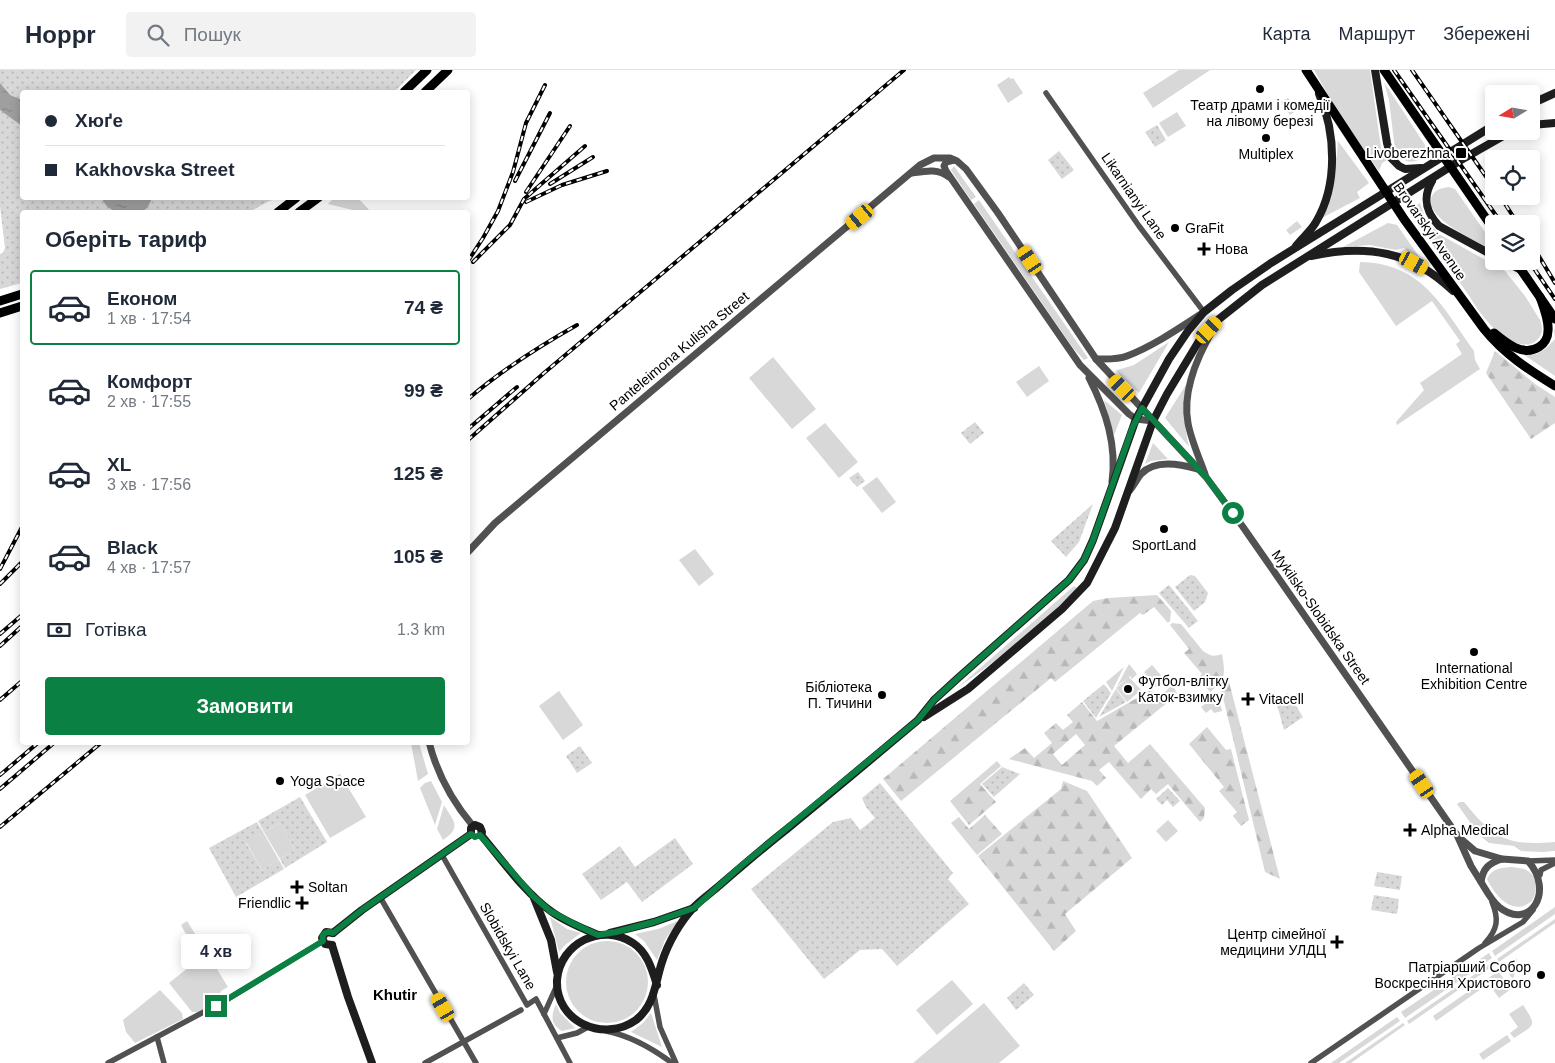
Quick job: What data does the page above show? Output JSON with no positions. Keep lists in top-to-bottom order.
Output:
{
  "streets": {
    "main road": ["Brovarskyi Avenue"],
    "street": [
      "Likarnianyi Lane",
      "Panteleimona Kulisha Street",
      "Mykilsko-Slobidska Street",
      "Slobidskyi Lane"
    ]
  },
  "crossings": [
    ["Panteleimona Kulisha Street", "Mykilsko-Slobidska Street"]
  ],
  "districts": ["Khutir"],
  "places": {
    "other": [
      "Театр драми і комедії на лівому березі",
      "Multiplex",
      "GraFit",
      "SportLand",
      "International Exhibition Centre",
      "Футбол-влітку Каток-взимку",
      "Бібліотека П. Тичини",
      "Yoga Space",
      "Патріарший Собор Воскресіння Христового"
    ],
    "transit": ["Livoberezhna"],
    "health": [
      "Нова",
      "Vitacell",
      "Alpha Medical",
      "Soltan",
      "Friendlic",
      "Центр сімейної медицини УЛДЦ"
    ]
  },
  "north": "left",
  "page": {
    "header": "Hoppr",
    "search": "Пошук",
    "nav": ["Карта", "Маршрут", "Збережені"],
    "banner": ["Хюґе", "Kakhovska Street"],
    "heading": "Оберіть тариф",
    "list": [
      {
        "name": "Економ",
        "note": "1 хв · 17:54",
        "value": "74 ₴"
      },
      {
        "name": "Комфорт",
        "note": "2 хв · 17:55",
        "value": "99 ₴"
      },
      {
        "name": "XL",
        "note": "3 хв · 17:56",
        "value": "125 ₴"
      },
      {
        "name": "Black",
        "note": "4 хв · 17:57",
        "value": "105 ₴"
      }
    ],
    "pay": ["Готівка", "1.3 km"],
    "buttons": "Замовити",
    "bubble": "4 хв"
  }
}
